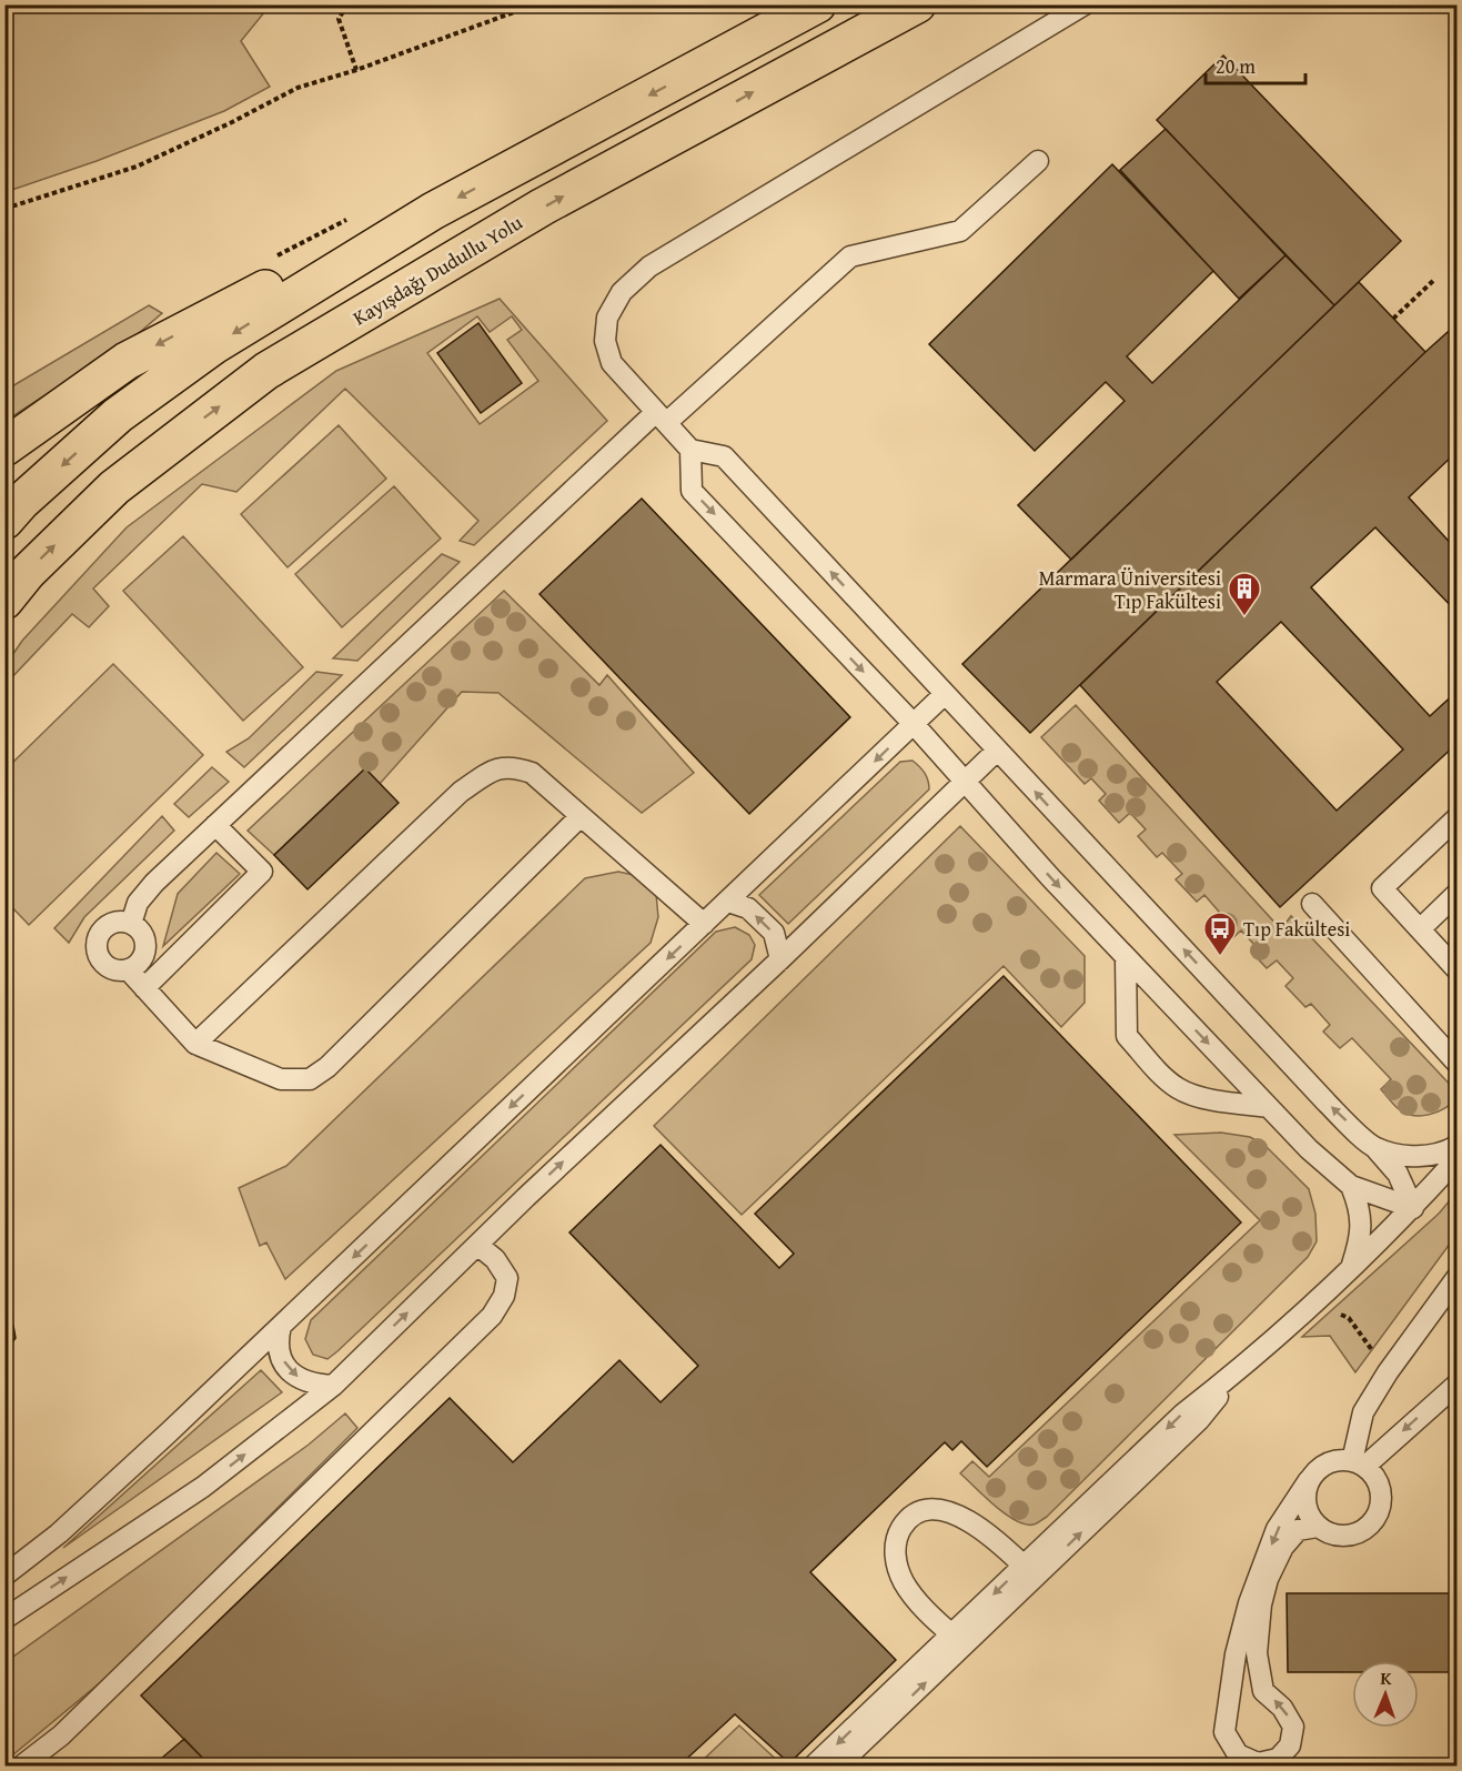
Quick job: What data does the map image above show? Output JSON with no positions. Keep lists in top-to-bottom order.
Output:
{
  "streets": {
    "main road": ["Kayışdağı Dudullu Yolu"]
  },
  "places": {
    "building": ["Marmara Üniversitesi Tıp Fakültesi"],
    "bus stop": ["Tıp Fakültesi"]
  },
  "scale_bar": "20 m",
  "north": "top"
}
